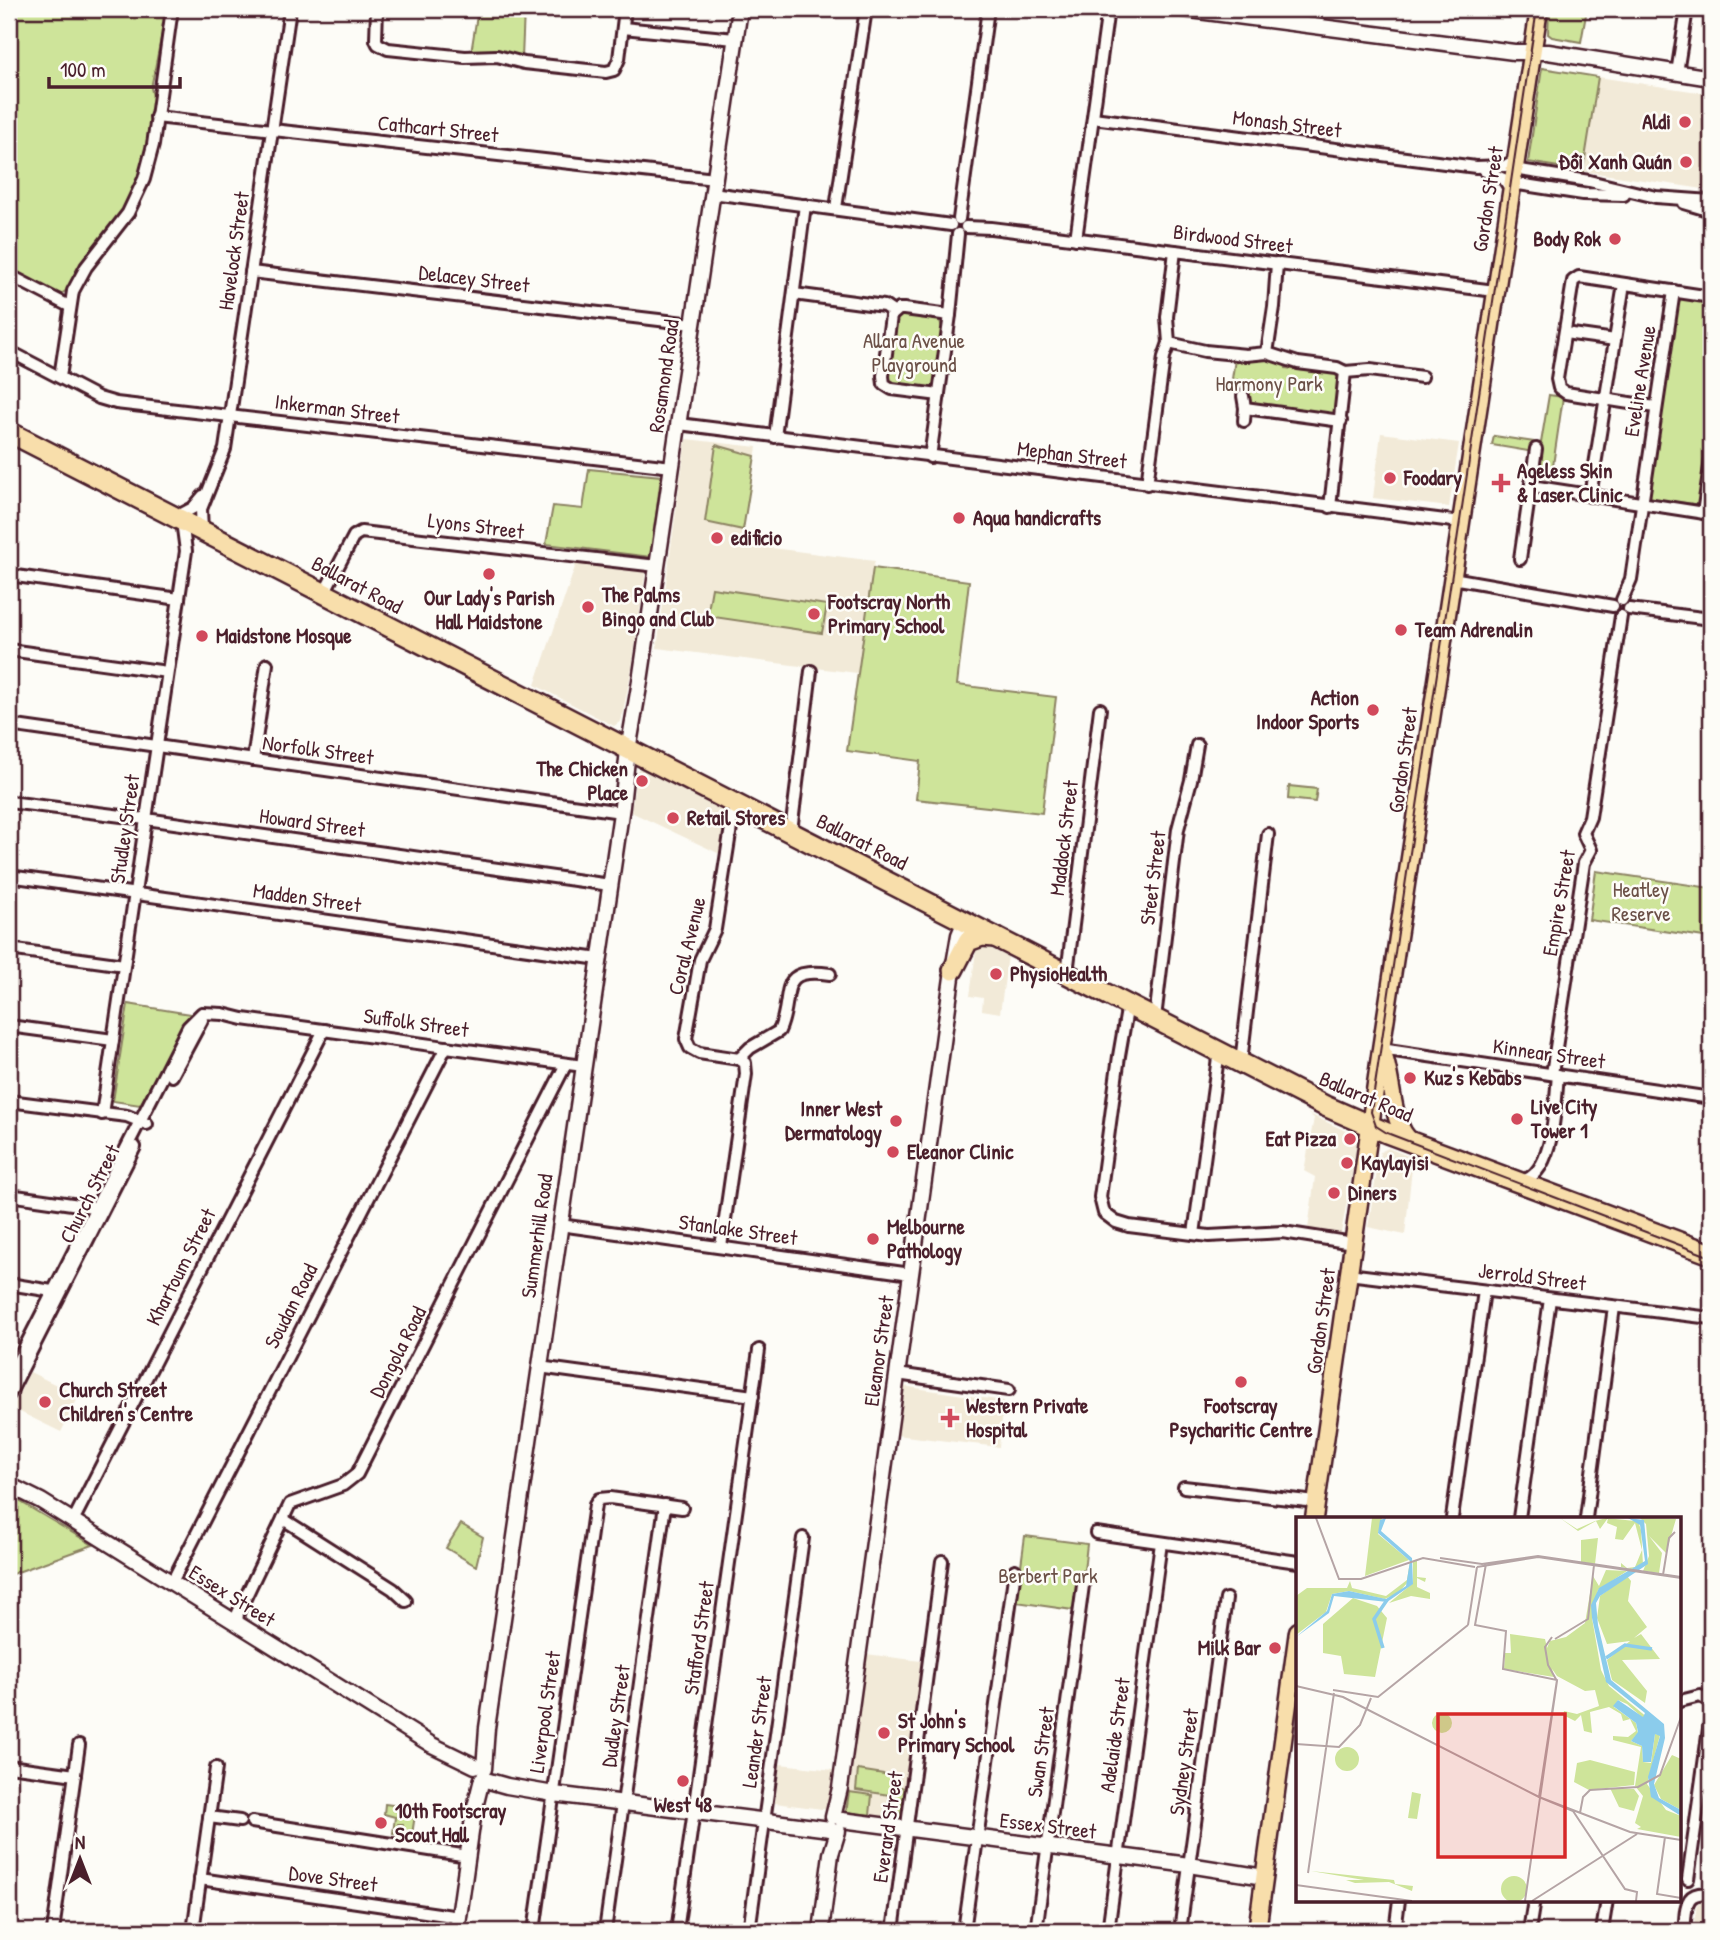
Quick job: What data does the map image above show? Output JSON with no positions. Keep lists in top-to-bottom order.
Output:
{
  "streets": {
    "highway": ["Ballarat Road"],
    "main road": ["Gordon Street"],
    "street": [
      "Monash Street",
      "Cathcart Street",
      "Birdwood Street",
      "Havelock Street",
      "Delacey Street",
      "Rosamond Road",
      "Eveline Avenue",
      "Inkerman Street",
      "Mephan Street",
      "Lyons Street",
      "Norfolk Street",
      "Howard Street",
      "Studley Street",
      "Maddock Street",
      "Steet Street",
      "Madden Street",
      "Empire Street",
      "Coral Avenue",
      "Suffolk Street",
      "Kinnear Street",
      "Church Street",
      "Stanlake Street",
      "Summerhill Road",
      "Khartoum Street",
      "Jerrold Street",
      "Soudan Road",
      "Eleanor Street",
      "Dongola Road",
      "Essex Street",
      "Stafford Street",
      "Liverpool Street",
      "Dudley Street",
      "Leander Street",
      "Adelaide Street",
      "Swan Street",
      "Sydney Street",
      "Everard Street",
      "Dove Street"
    ]
  },
  "crossings": [
    ["Monash Street", "Gordon Street"],
    ["Cathcart Street", "Birdwood Street"],
    ["Cathcart Street", "Havelock Street"],
    ["Cathcart Street", "Rosamond Road"],
    ["Gordon Street", "Birdwood Street"],
    ["Gordon Street", "Mephan Street"],
    ["Gordon Street", "Ballarat Road"],
    ["Gordon Street", "Kinnear Street"],
    ["Gordon Street", "Jerrold Street"],
    ["Birdwood Street", "Rosamond Road"],
    ["Havelock Street", "Delacey Street"],
    ["Havelock Street", "Inkerman Street"],
    ["Havelock Street", "Ballarat Road"],
    ["Havelock Street", "Studley Street"],
    ["Delacey Street", "Rosamond Road"],
    ["Rosamond Road", "Inkerman Street"],
    ["Rosamond Road", "Mephan Street"],
    ["Rosamond Road", "Lyons Street"],
    ["Rosamond Road", "Ballarat Road"],
    ["Rosamond Road", "Summerhill Road"],
    ["Eveline Avenue", "Empire Street"],
    ["Lyons Street", "Ballarat Road"],
    ["Ballarat Road", "Studley Street"],
    ["Ballarat Road", "Maddock Street"],
    ["Ballarat Road", "Steet Street"],
    ["Ballarat Road", "Coral Avenue"],
    ["Ballarat Road", "Summerhill Road"],
    ["Ballarat Road", "Eleanor Street"],
    ["Norfolk Street", "Studley Street"],
    ["Norfolk Street", "Summerhill Road"],
    ["Howard Street", "Studley Street"],
    ["Howard Street", "Summerhill Road"],
    ["Studley Street", "Madden Street"],
    ["Madden Street", "Summerhill Road"],
    ["Empire Street", "Kinnear Street"],
    ["Suffolk Street", "Church Street"],
    ["Suffolk Street", "Summerhill Road"],
    ["Suffolk Street", "Khartoum Street"],
    ["Suffolk Street", "Soudan Road"],
    ["Suffolk Street", "Dongola Road"],
    ["Stanlake Street", "Summerhill Road"],
    ["Stanlake Street", "Eleanor Street"],
    ["Summerhill Road", "Essex Street"],
    ["Summerhill Road", "Dove Street"],
    ["Khartoum Street", "Essex Street"],
    ["Soudan Road", "Essex Street"],
    ["Eleanor Street", "Essex Street"],
    ["Dongola Road", "Essex Street"],
    ["Essex Street", "Stafford Street"],
    ["Essex Street", "Liverpool Street"],
    ["Essex Street", "Dudley Street"],
    ["Essex Street", "Leander Street"],
    ["Essex Street", "Adelaide Street"],
    ["Essex Street", "Swan Street"],
    ["Essex Street", "Sydney Street"],
    ["Essex Street", "Everard Street"],
    ["Liverpool Street", "Dudley Street"]
  ],
  "parks": [
    "Allara Avenue Playground",
    "Harmony Park",
    "Heatley Reserve",
    "Berbert Park"
  ],
  "places": {
    "other": [
      "Aldi",
      "Đồi Xanh Quán",
      "Body Rok",
      "Foodary",
      "Aqua handicrafts",
      "edificio",
      "Our Lady's Parish Hall Maidstone",
      "The Palms Bingo and Club",
      "Footscray North Primary School",
      "Team Adrenalin",
      "Maidstone Mosque",
      "Action Indoor Sports",
      "The Chicken Place",
      "Retail Stores",
      "PhysioHealth",
      "Kuz's Kebabs",
      "Live City Tower 1",
      "Inner West Dermatology",
      "Eat Pizza",
      "Eleanor Clinic",
      "Kaylayisi",
      "Diners",
      "Melbourne Pathology",
      "Footscray Psycharitic Centre",
      "Church Street Children's Centre",
      "Milk Bar",
      "St John's Primary School",
      "West 48",
      "10th Footscray Scout Hall"
    ],
    "health": ["Ageless Skin & Laser Clinic", "Western Private Hospital"]
  },
  "scale_bar": "100 m",
  "north": "top"
}
